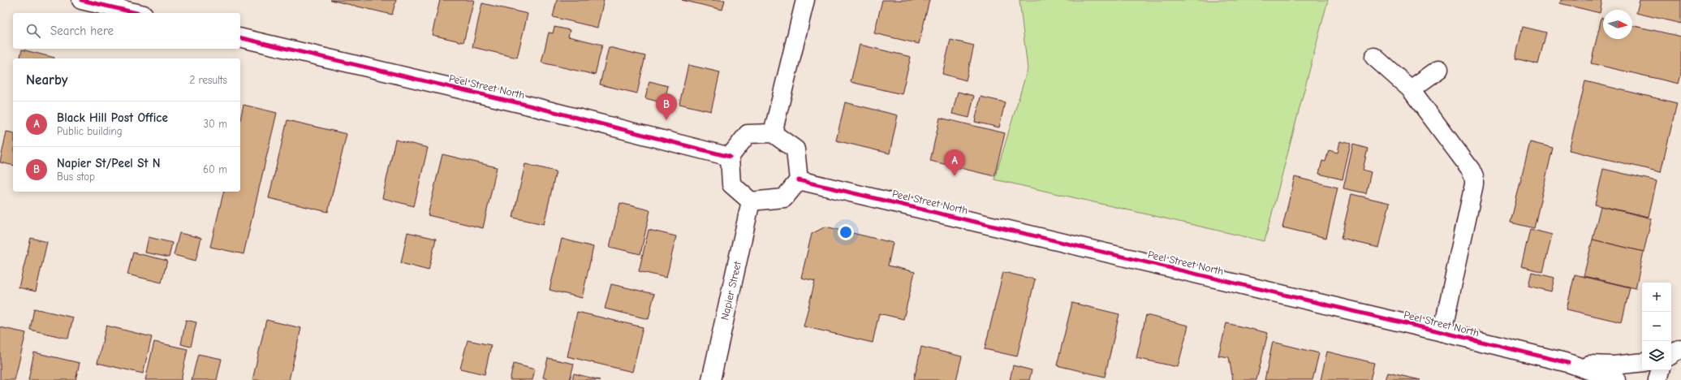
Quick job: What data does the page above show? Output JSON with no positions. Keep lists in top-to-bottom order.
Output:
{
  "streets": {
    "street": ["Peel Street North", "Napier Street"]
  },
  "crossings": [
    ["Peel Street North", "Napier Street"]
  ],
  "north": "right",
  "page": {
    "search": "Search here",
    "heading": ["Nearby", "2 results"],
    "pins": ["B", "A"],
    "list": [
      {
        "mark": "A",
        "name": "Black Hill Post Office",
        "note": "Public building",
        "value": "30 m"
      },
      {
        "mark": "B",
        "name": "Napier St/Peel St N",
        "note": "Bus stop",
        "value": "60 m"
      }
    ],
    "map_buttons": ["+", "−"]
  }
}
